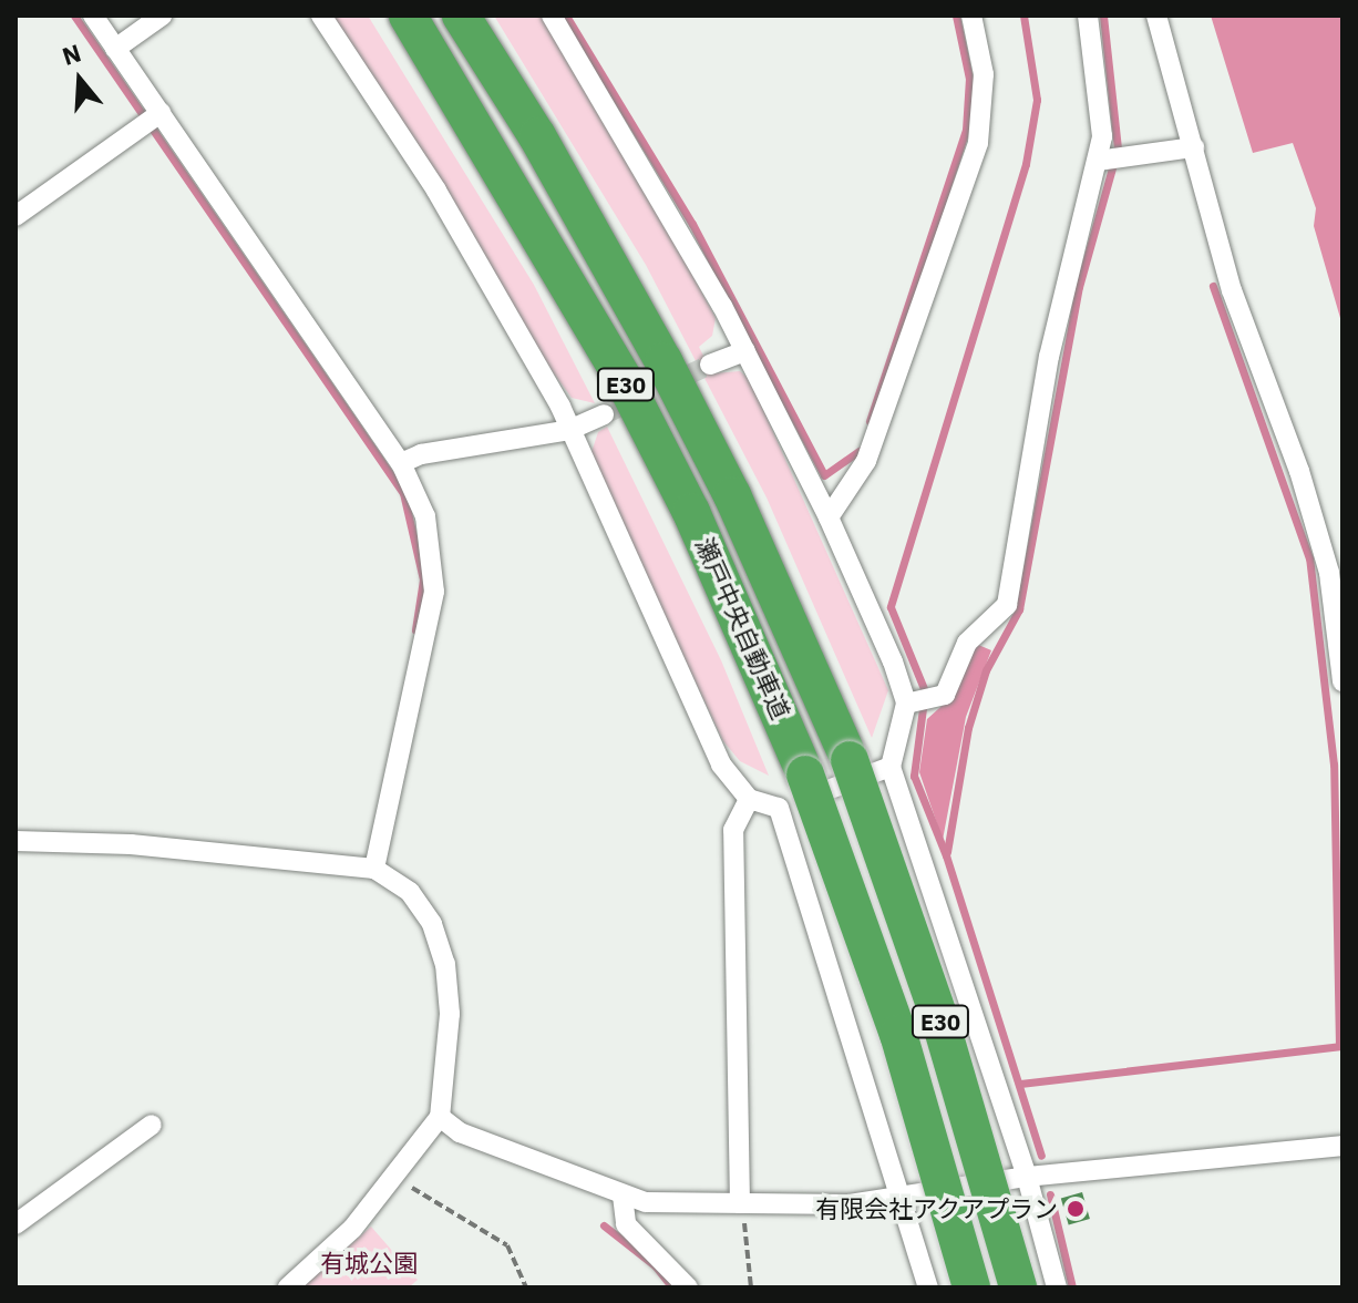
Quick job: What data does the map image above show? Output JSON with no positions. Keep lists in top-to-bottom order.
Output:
{
  "streets": {
    "highway": ["E30", "瀬戸中央自動車道"]
  },
  "parks": ["有城公園"],
  "places": ["有限会社アクアプラン"],
  "north": "top"
}
